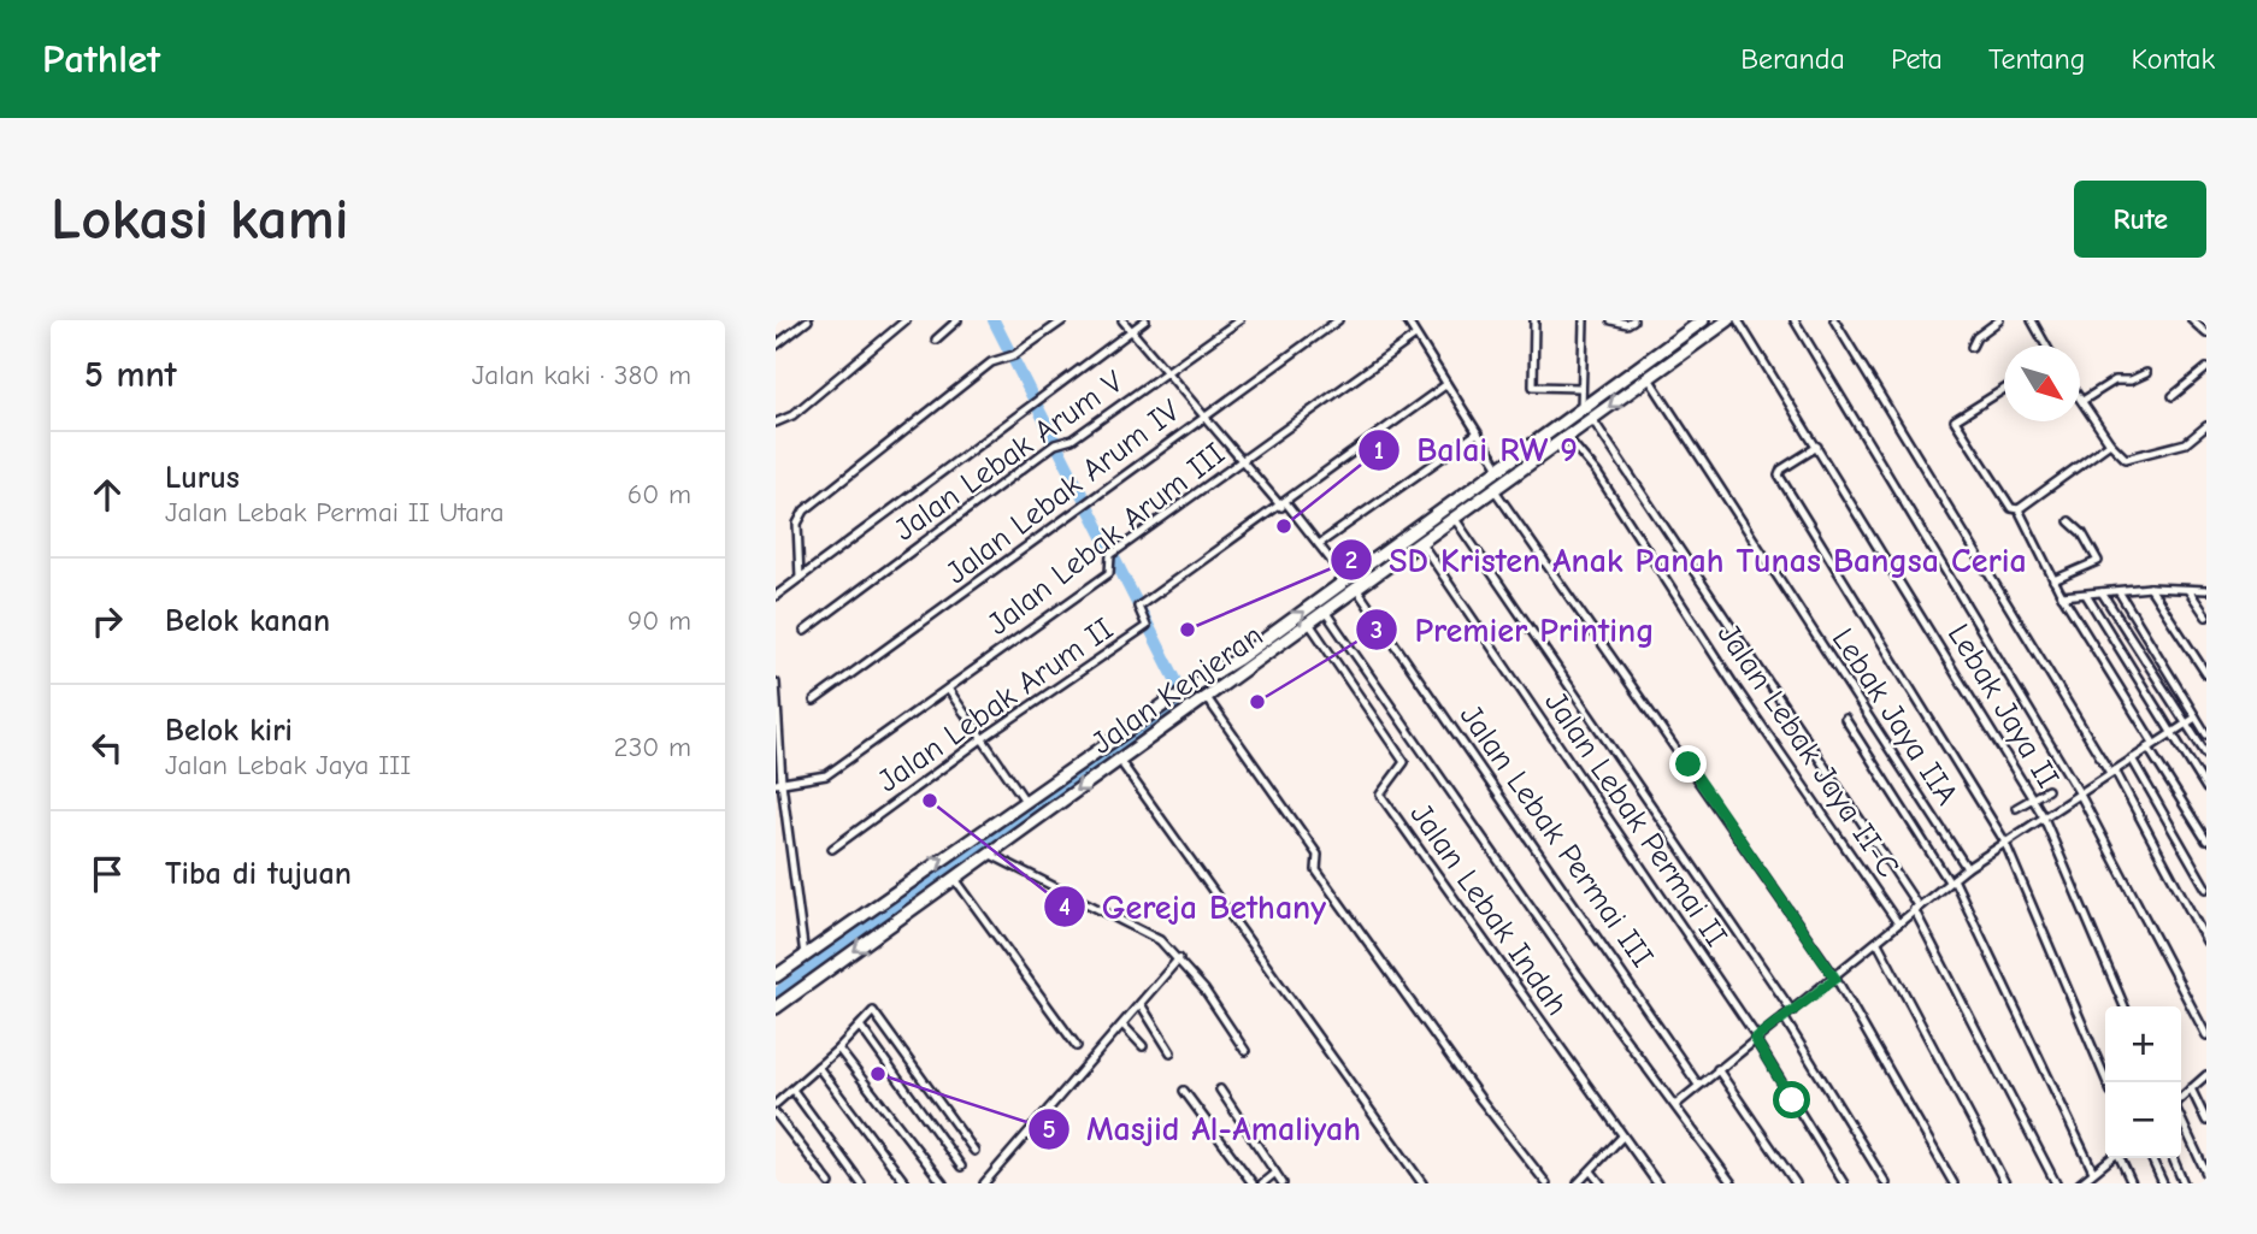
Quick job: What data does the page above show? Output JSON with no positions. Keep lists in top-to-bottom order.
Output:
{
  "streets": {
    "main road": ["Jalan Kenjeran"],
    "street": [
      "Jalan Lebak Arum V",
      "Jalan Lebak Arum IV",
      "Jalan Lebak Arum III",
      "Jalan Lebak Arum II",
      "Lebak Jaya II",
      "Lebak Jaya IIA",
      "Jalan Lebak Jaya II-C",
      "Jalan Lebak Permai II",
      "Jalan Lebak Permai III",
      "Jalan Lebak Indah"
    ]
  },
  "crossings": [
    ["Jalan Kenjeran", "Lebak Jaya IIA"],
    ["Jalan Kenjeran", "Jalan Lebak Jaya II-C"],
    ["Jalan Kenjeran", "Jalan Lebak Permai II"],
    ["Jalan Kenjeran", "Jalan Lebak Permai III"],
    ["Jalan Kenjeran", "Jalan Lebak Indah"]
  ],
  "places": [
    "Balai RW 9",
    "SD Kristen Anak Panah Tunas Bangsa Ceria",
    "Premier Printing",
    "Gereja Bethany",
    "Masjid Al-Amaliyah"
  ],
  "north": "bottom right",
  "page": {
    "header": "Pathlet",
    "nav": [
      "Beranda",
      "Peta",
      "Tentang",
      "Kontak"
    ],
    "buttons": "Rute",
    "title": "Lokasi kami",
    "heading": ["5 mnt", "Jalan kaki · 380 m"],
    "list": [
      ["Lurus", "Jalan Lebak Permai II Utara", "60 m"],
      ["Belok kanan", "90 m"],
      ["Belok kiri", "Jalan Lebak Jaya III", "230 m"],
      "Tiba di tujuan"
    ],
    "map_buttons": ["+", "−"]
  }
}
